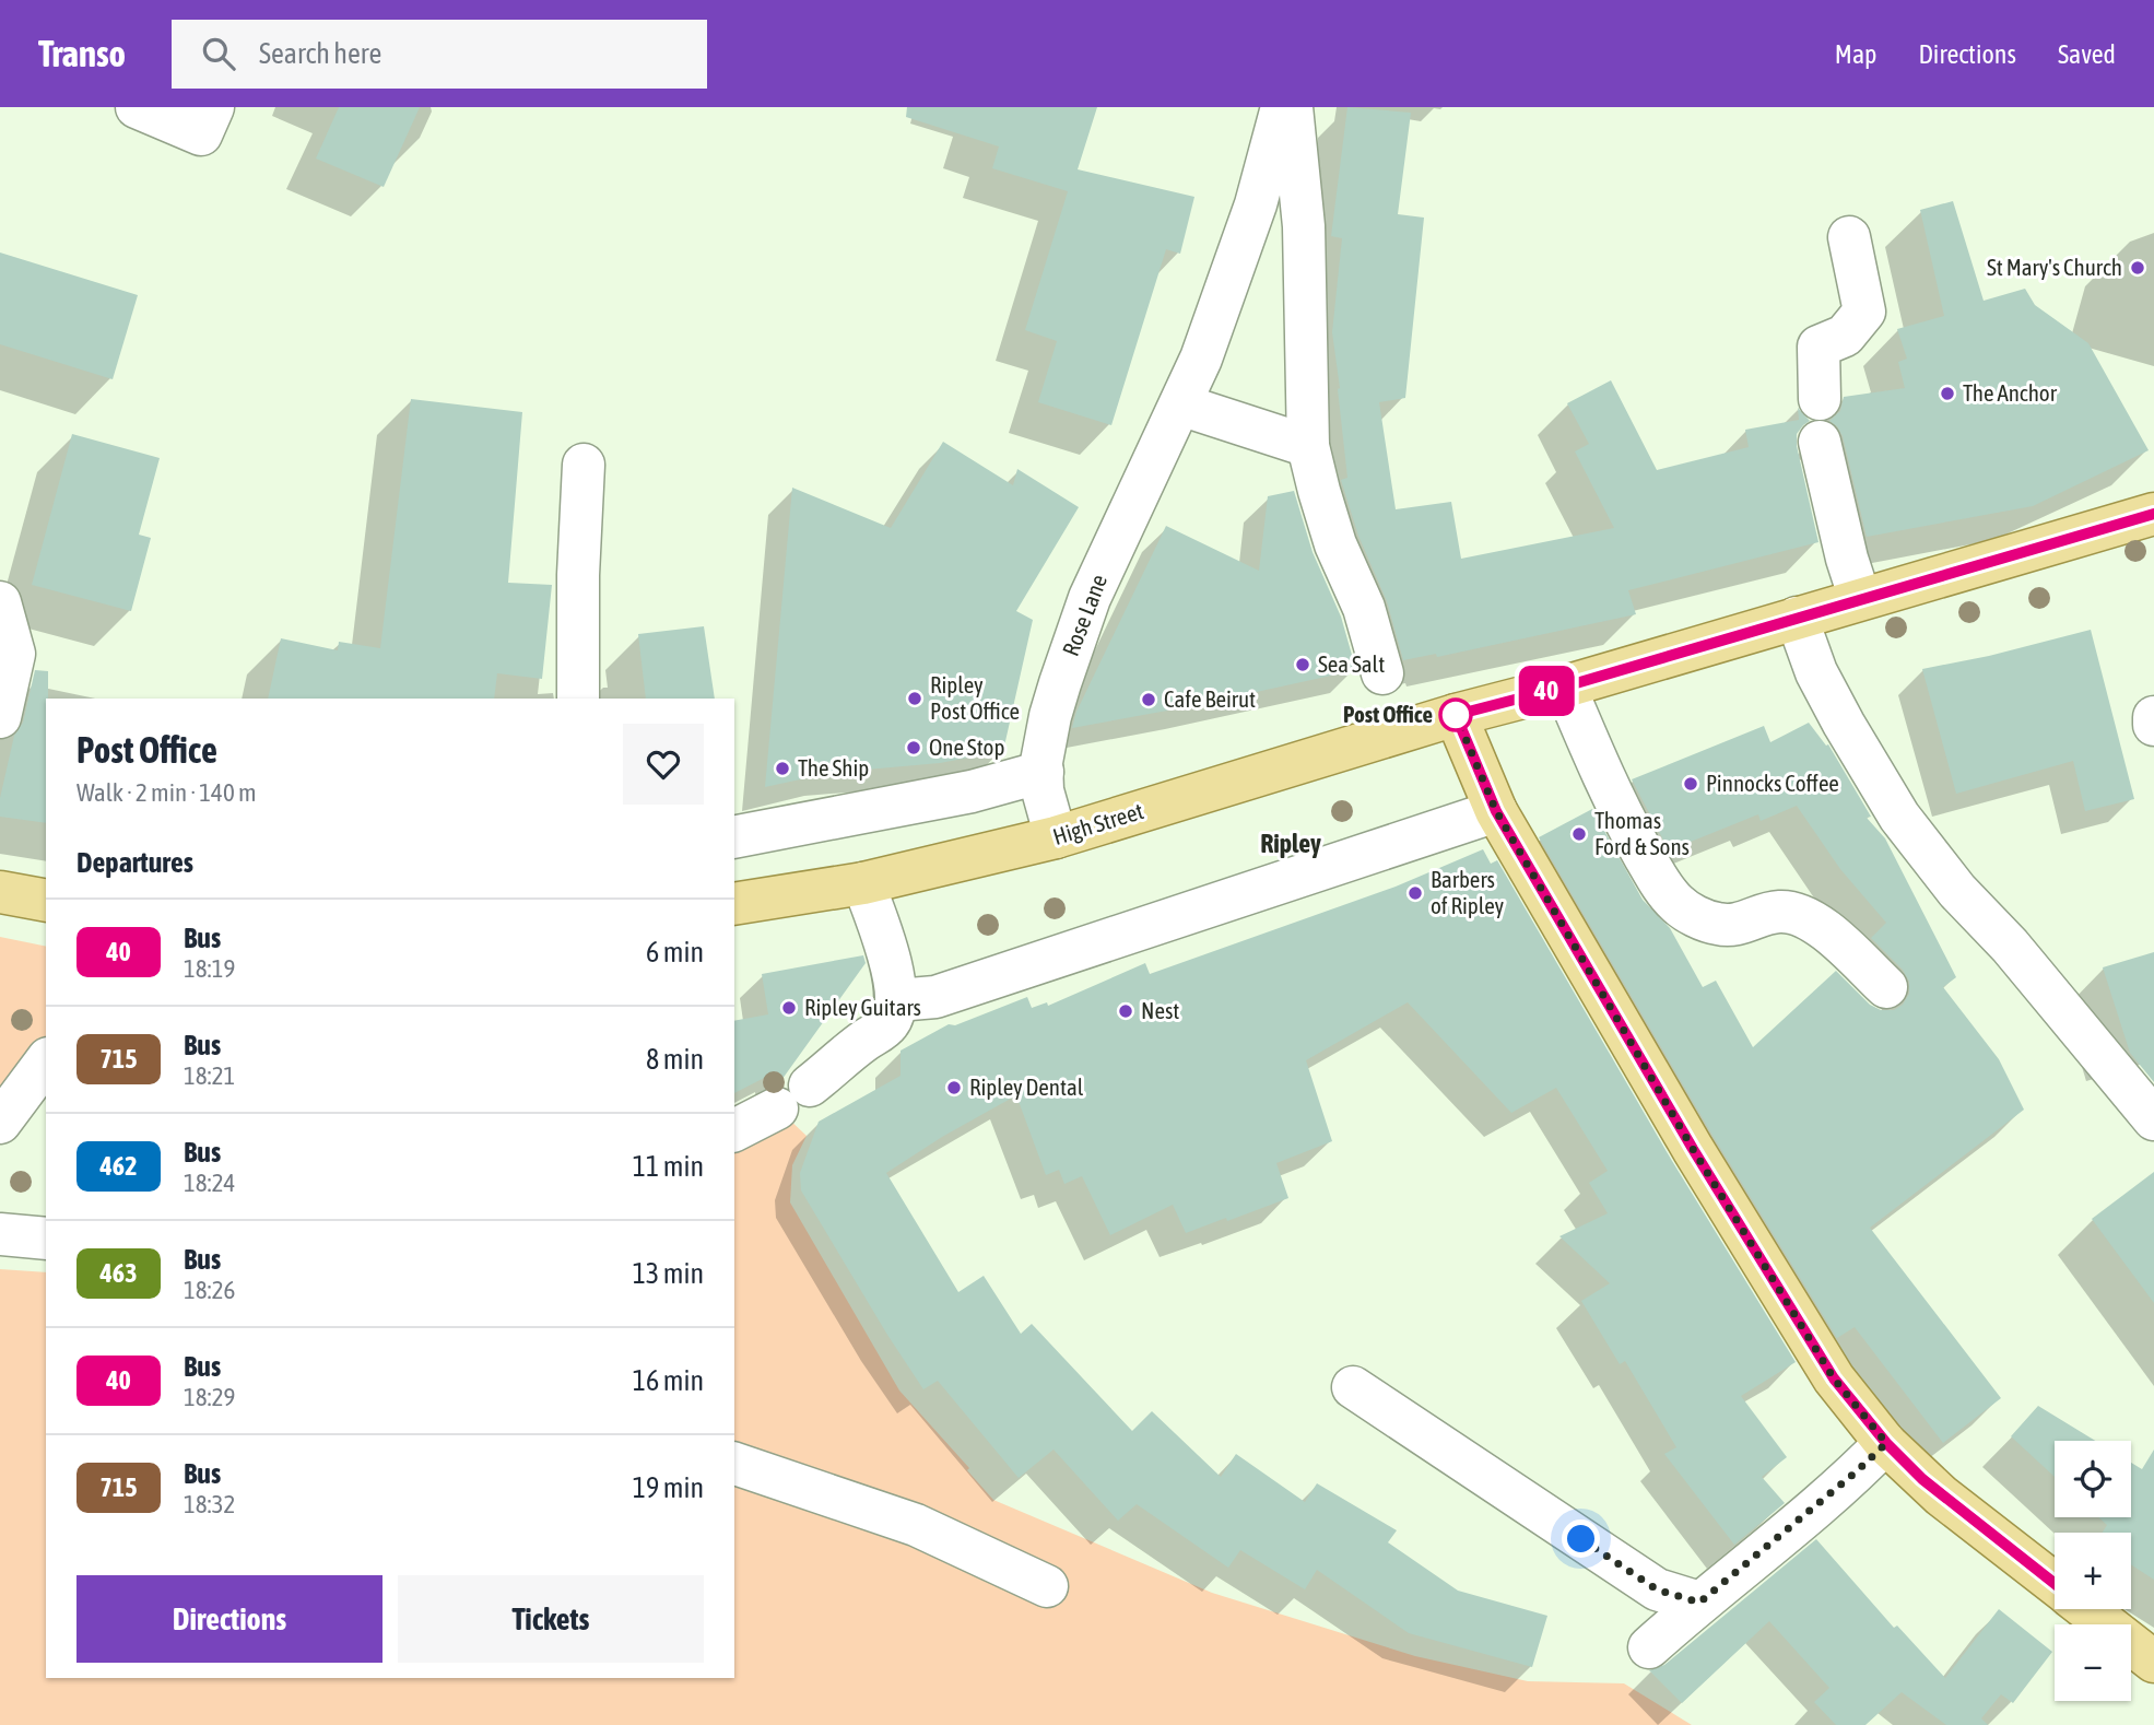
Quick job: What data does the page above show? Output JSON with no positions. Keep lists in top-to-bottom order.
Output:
{
  "streets": {
    "main road": ["High Street"],
    "street": ["Rose Lane"]
  },
  "crossings": [
    ["Rose Lane", "High Street"]
  ],
  "districts": ["Ripley"],
  "places": [
    "St Mary's Church",
    "The Anchor",
    "Sea Salt",
    "Ripley Post Office",
    "Cafe Beirut",
    "Post Office",
    "One Stop",
    "The Ship",
    "Pinnocks Coffee",
    "Thomas Ford & Sons",
    "Barbers of Ripley",
    "Ripley Guitars",
    "Nest",
    "Ripley Dental"
  ],
  "lines": ["bus line 40"],
  "page": {
    "header": "Transo",
    "search": "Search here",
    "nav": ["Map", "Directions", "Saved"],
    "on_map": "40",
    "heading": [
      ["Post Office", "Walk · 2 min · 140 m"],
      "Departures"
    ],
    "list": [
      {
        "mark": "40",
        "name": "Bus",
        "note": "18:19",
        "value": "6 min"
      },
      {
        "mark": "715",
        "name": "Bus",
        "note": "18:21",
        "value": "8 min"
      },
      {
        "mark": "462",
        "name": "Bus",
        "note": "18:24",
        "value": "11 min"
      },
      {
        "mark": "463",
        "name": "Bus",
        "note": "18:26",
        "value": "13 min"
      },
      {
        "mark": "40",
        "name": "Bus",
        "note": "18:29",
        "value": "16 min"
      },
      {
        "mark": "715",
        "name": "Bus",
        "note": "18:32",
        "value": "19 min"
      }
    ],
    "map_buttons": ["+", "−"],
    "buttons": ["Directions", "Tickets"]
  }
}
